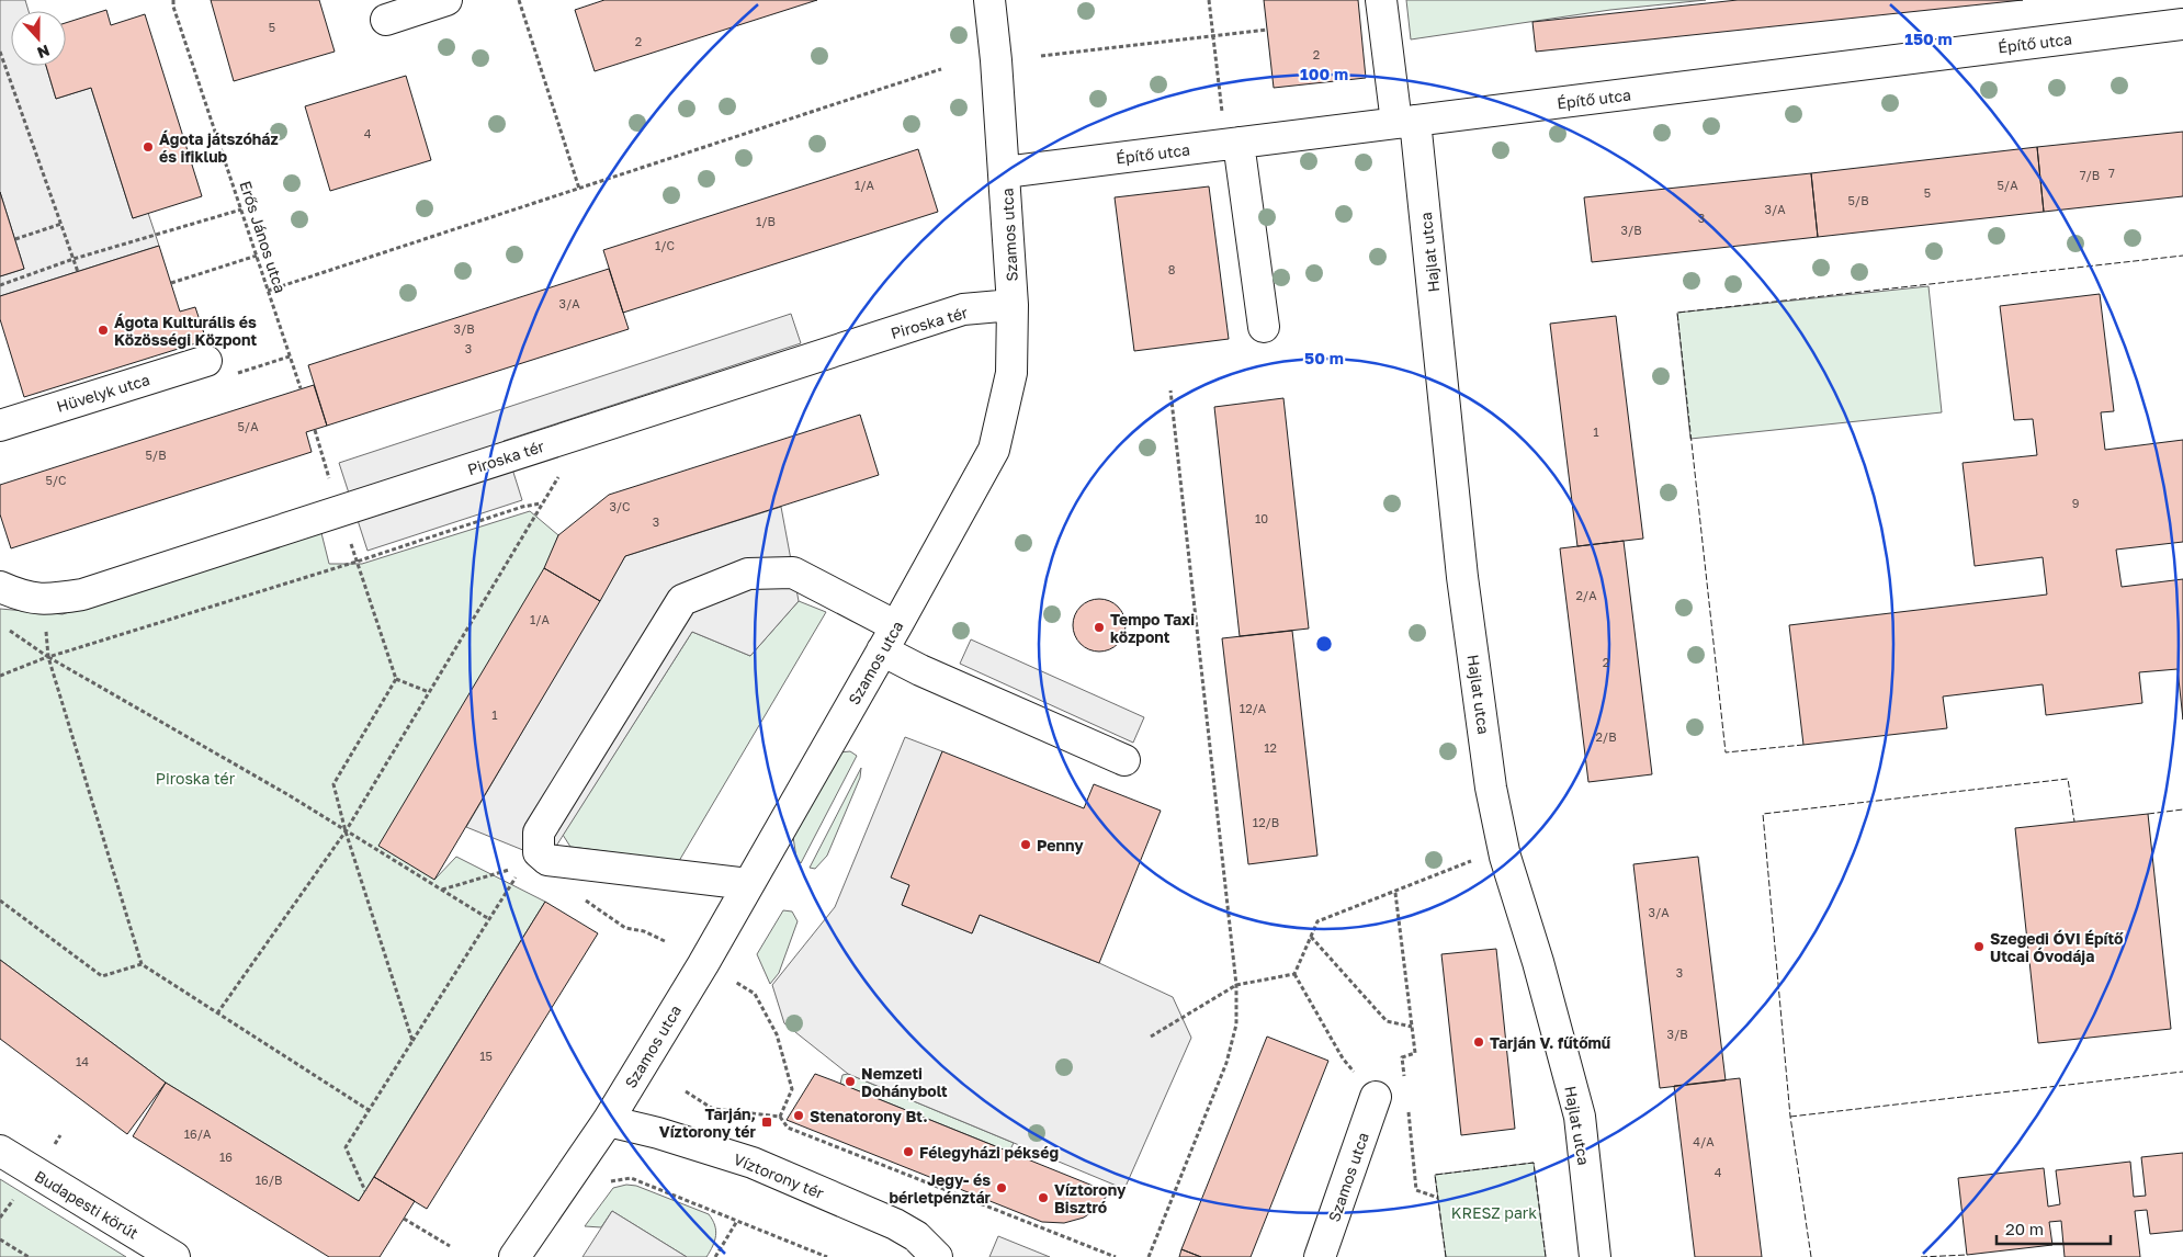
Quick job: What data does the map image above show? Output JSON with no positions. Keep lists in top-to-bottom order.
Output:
{
  "streets": {
    "street": [
      "Építő utca",
      "Szamos utca",
      "Hajlat utca",
      "Piroska tér",
      "Hüvelyk utca",
      "Víztorony tér",
      "Budapesti körút"
    ],
    "path": ["Erős János utca"]
  },
  "crossings": [
    ["Építő utca", "Szamos utca"],
    ["Építő utca", "Hajlat utca"],
    ["Szamos utca", "Piroska tér"],
    ["Szamos utca", "Víztorony tér"]
  ],
  "parks": ["Piroska tér", "KRESZ park"],
  "places": {
    "other": [
      "Ágota játszóház és ifiklub",
      "Ágota Kulturális és Közösségi Központ",
      "Tempo Taxi központ",
      "Penny",
      "Szegedi ÓVI Építő Utcai Óvodája",
      "Tarján V. fűtőmű",
      "Nemzeti Dohánybolt",
      "Stenatorony Bt.",
      "Félegyházi pékség",
      "Jegy- és bérletpénztár",
      "Víztorony Bisztró"
    ],
    "transit": ["Tarján, Víztorony tér"]
  },
  "house_numbers": [
    "5",
    "2",
    "2",
    "4",
    "7",
    "7/B",
    "1/A",
    "5/A",
    "5",
    "5/B",
    "3/A",
    "3",
    "1/B",
    "3/B",
    "1/C",
    "8",
    "3/A",
    "3/B",
    "3",
    "5/A",
    "1",
    "5/B",
    "5/C",
    "9",
    "3/C",
    "10",
    "3",
    "2/A",
    "1/A",
    "2",
    "12/A",
    "1",
    "2/B",
    "12",
    "12/B",
    "3/A",
    "3",
    "3/B",
    "15",
    "14",
    "16/A",
    "4/A",
    "16",
    "4",
    "16/B"
  ],
  "scale_bar": "20 m",
  "north": "bottom",
  "rings": ["150 m", "100 m", "50 m"]
}
